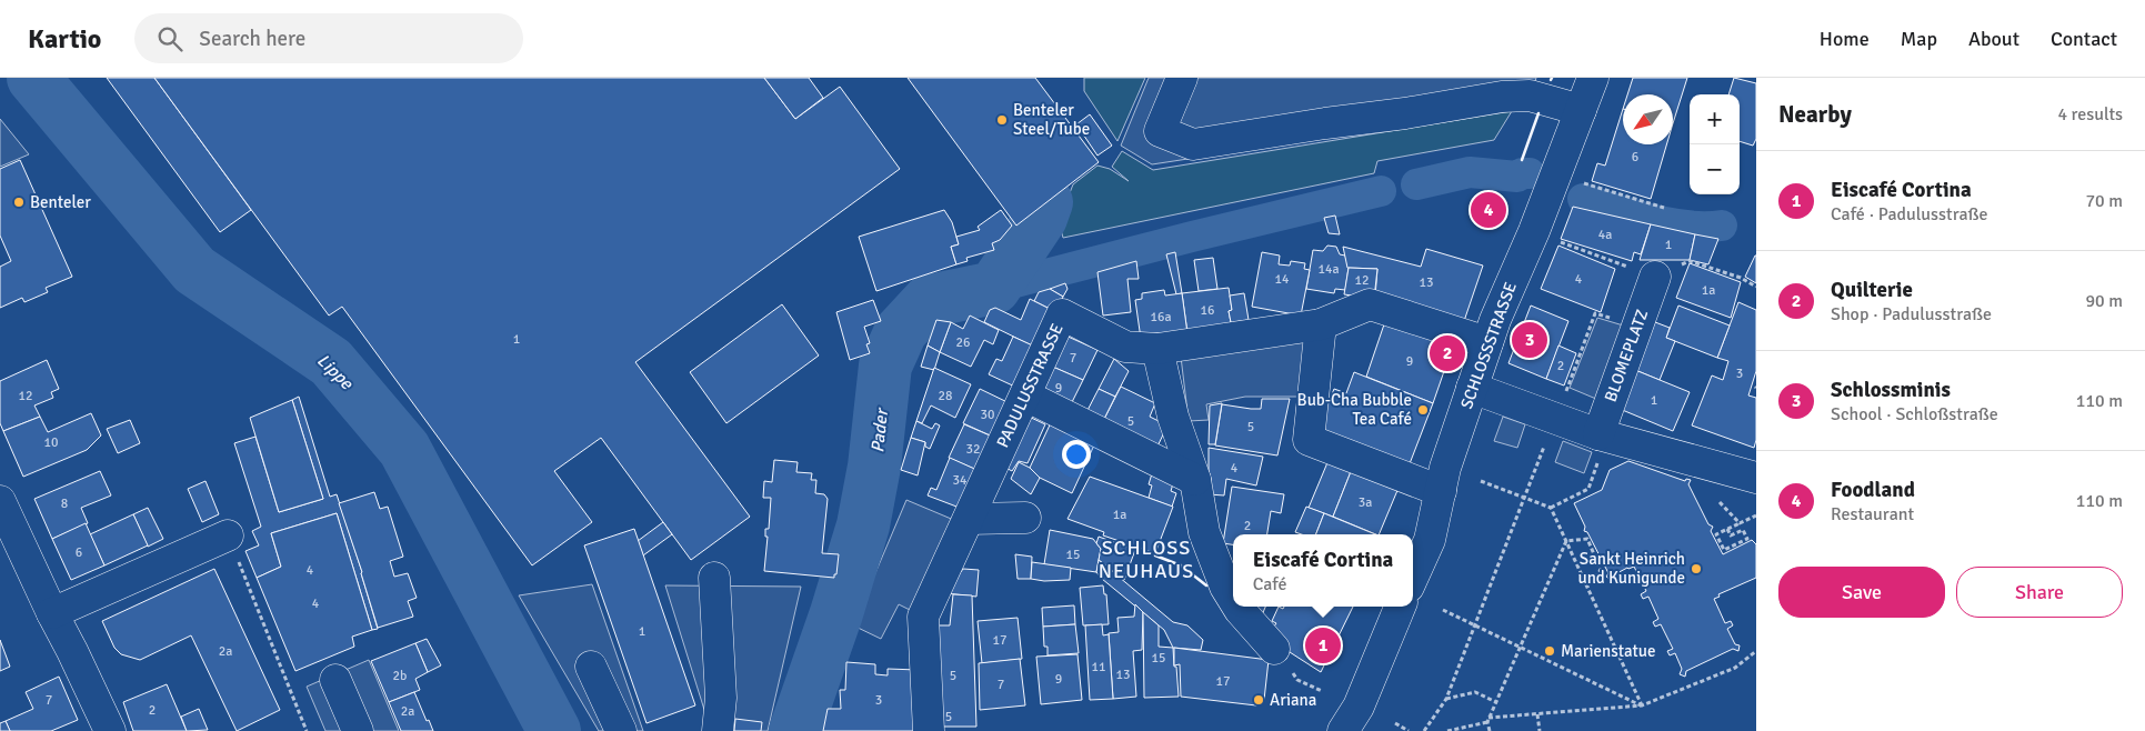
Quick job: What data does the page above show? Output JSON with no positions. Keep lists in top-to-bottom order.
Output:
{
  "streets": {
    "street": ["SCHLOSSSTRASSE", "BLOMEPLATZ", "PADULUSSTRASSE"]
  },
  "crossings": [
    ["SCHLOSSSTRASSE", "PADULUSSTRASSE"]
  ],
  "districts": ["SCHLOSS NEUHAUS"],
  "water": ["Lippe", "Pader"],
  "places": [
    "Benteler Steel/Tube",
    "Benteler",
    "Bub-Cha Bubble Tea Café",
    "Sankt Heinrich und Kunigunde",
    "Marienstatue",
    "Ariana"
  ],
  "house_numbers": [
    "6",
    "4a",
    "1",
    "14a",
    "14",
    "4",
    "12",
    "13",
    "1a",
    "16",
    "16a",
    "1",
    "26",
    "7",
    "9",
    "2",
    "3",
    "9",
    "12",
    "28",
    "1",
    "30",
    "5",
    "5",
    "10",
    "32",
    "4",
    "34",
    "3a",
    "8",
    "1a",
    "2",
    "6",
    "15",
    "4",
    "4",
    "1",
    "17",
    "2a",
    "15",
    "11",
    "13",
    "2b",
    "5",
    "9",
    "17",
    "7",
    "7",
    "3",
    "2",
    "2a",
    "5"
  ],
  "north": "bottom left",
  "page": {
    "header": "Kartio",
    "search": "Search here",
    "nav": [
      "Home",
      "Map",
      "About",
      "Contact"
    ],
    "heading": ["Nearby", "4 results"],
    "map_buttons": ["+", "−"],
    "list": [
      {
        "mark": "1",
        "name": "Eiscafé Cortina",
        "note": "Café · Padulusstraße",
        "value": "70 m"
      },
      {
        "mark": "2",
        "name": "Quilterie",
        "note": "Shop · Padulusstraße",
        "value": "90 m"
      },
      {
        "mark": "3",
        "name": "Schlossminis",
        "note": "School · Schloßstraße",
        "value": "110 m"
      },
      {
        "mark": "4",
        "name": "Foodland",
        "note": "Restaurant",
        "value": "110 m"
      }
    ],
    "pins": [
      "4",
      "3",
      "2",
      "1"
    ],
    "popup": ["Eiscafé Cortina", "Café"],
    "buttons": ["Save", "Share"]
  }
}
